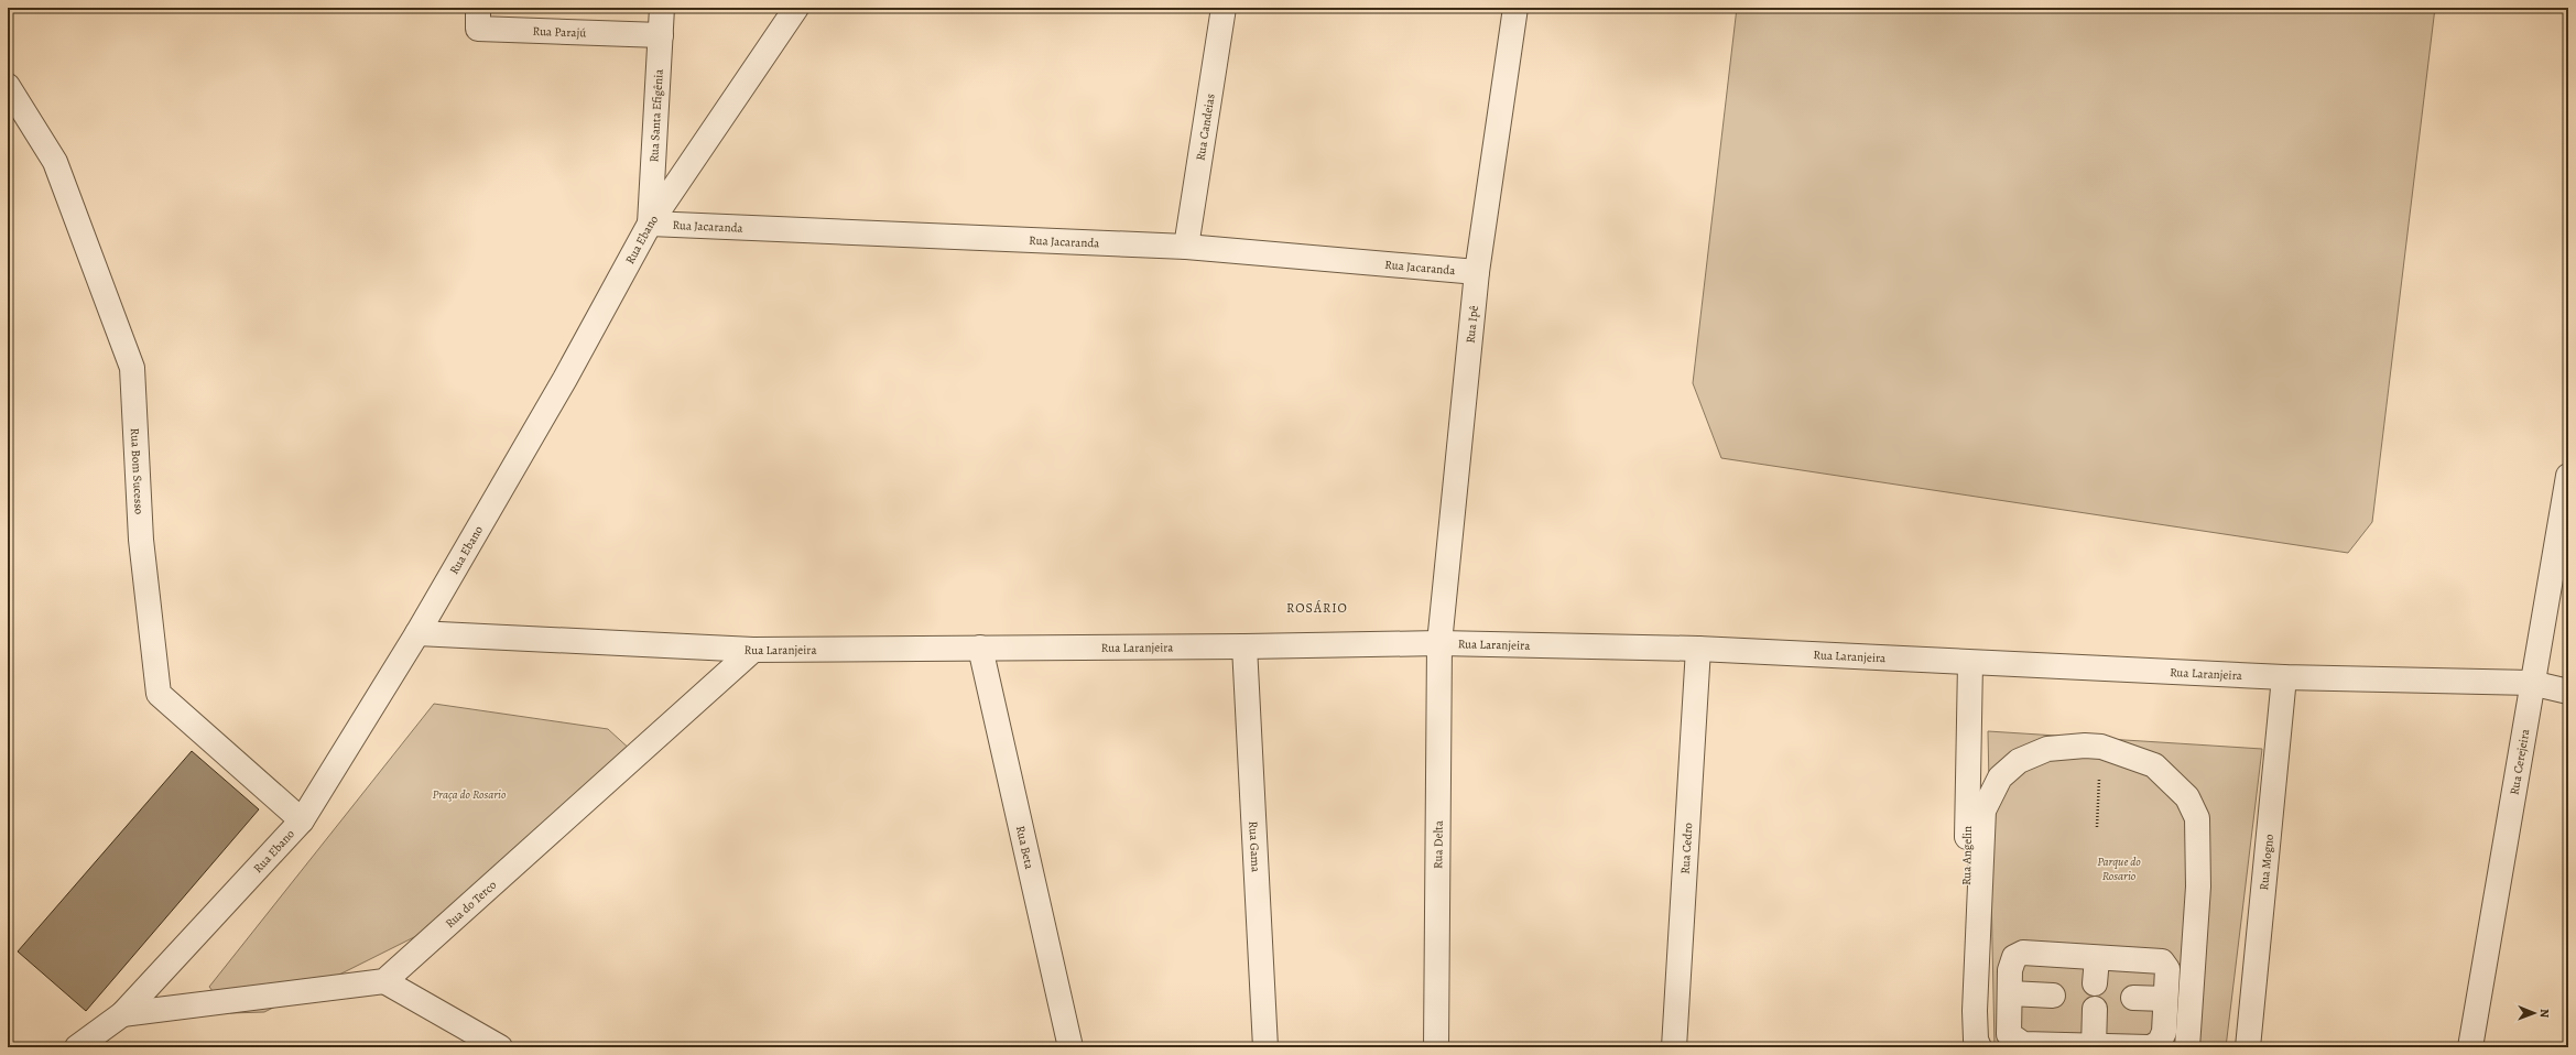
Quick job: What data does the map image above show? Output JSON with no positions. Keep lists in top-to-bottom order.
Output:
{
  "streets": {
    "street": [
      "Rua Parajú",
      "Rua Santa Efigênia",
      "Rua Candeias",
      "Rua Jacaranda",
      "Rua Ebano",
      "Rua Ipê",
      "Rua Bom Sucesso",
      "Rua Laranjeira",
      "Rua Cerejeira",
      "Rua Delta",
      "Rua Beta",
      "Rua Gama",
      "Rua Cedro",
      "Rua Angelin",
      "Rua Mogno",
      "Rua do Terco"
    ]
  },
  "crossings": [
    ["Rua Parajú", "Rua Santa Efigênia"],
    ["Rua Santa Efigênia", "Rua Jacaranda"],
    ["Rua Santa Efigênia", "Rua Ebano"],
    ["Rua Candeias", "Rua Jacaranda"],
    ["Rua Jacaranda", "Rua Ebano"],
    ["Rua Jacaranda", "Rua Ipê"],
    ["Rua Ebano", "Rua Bom Sucesso"],
    ["Rua Ebano", "Rua Laranjeira"],
    ["Rua Ipê", "Rua Laranjeira"],
    ["Rua Ipê", "Rua Delta"],
    ["Rua Laranjeira", "Rua Cerejeira"],
    ["Rua Laranjeira", "Rua Delta"],
    ["Rua Laranjeira", "Rua Beta"],
    ["Rua Laranjeira", "Rua Gama"],
    ["Rua Laranjeira", "Rua Cedro"],
    ["Rua Laranjeira", "Rua Angelin"],
    ["Rua Laranjeira", "Rua Mogno"],
    ["Rua Laranjeira", "Rua do Terco"]
  ],
  "districts": ["ROSÁRIO"],
  "parks": ["Praça do Rosario", "Parque do Rosario"],
  "north": "right"
}
